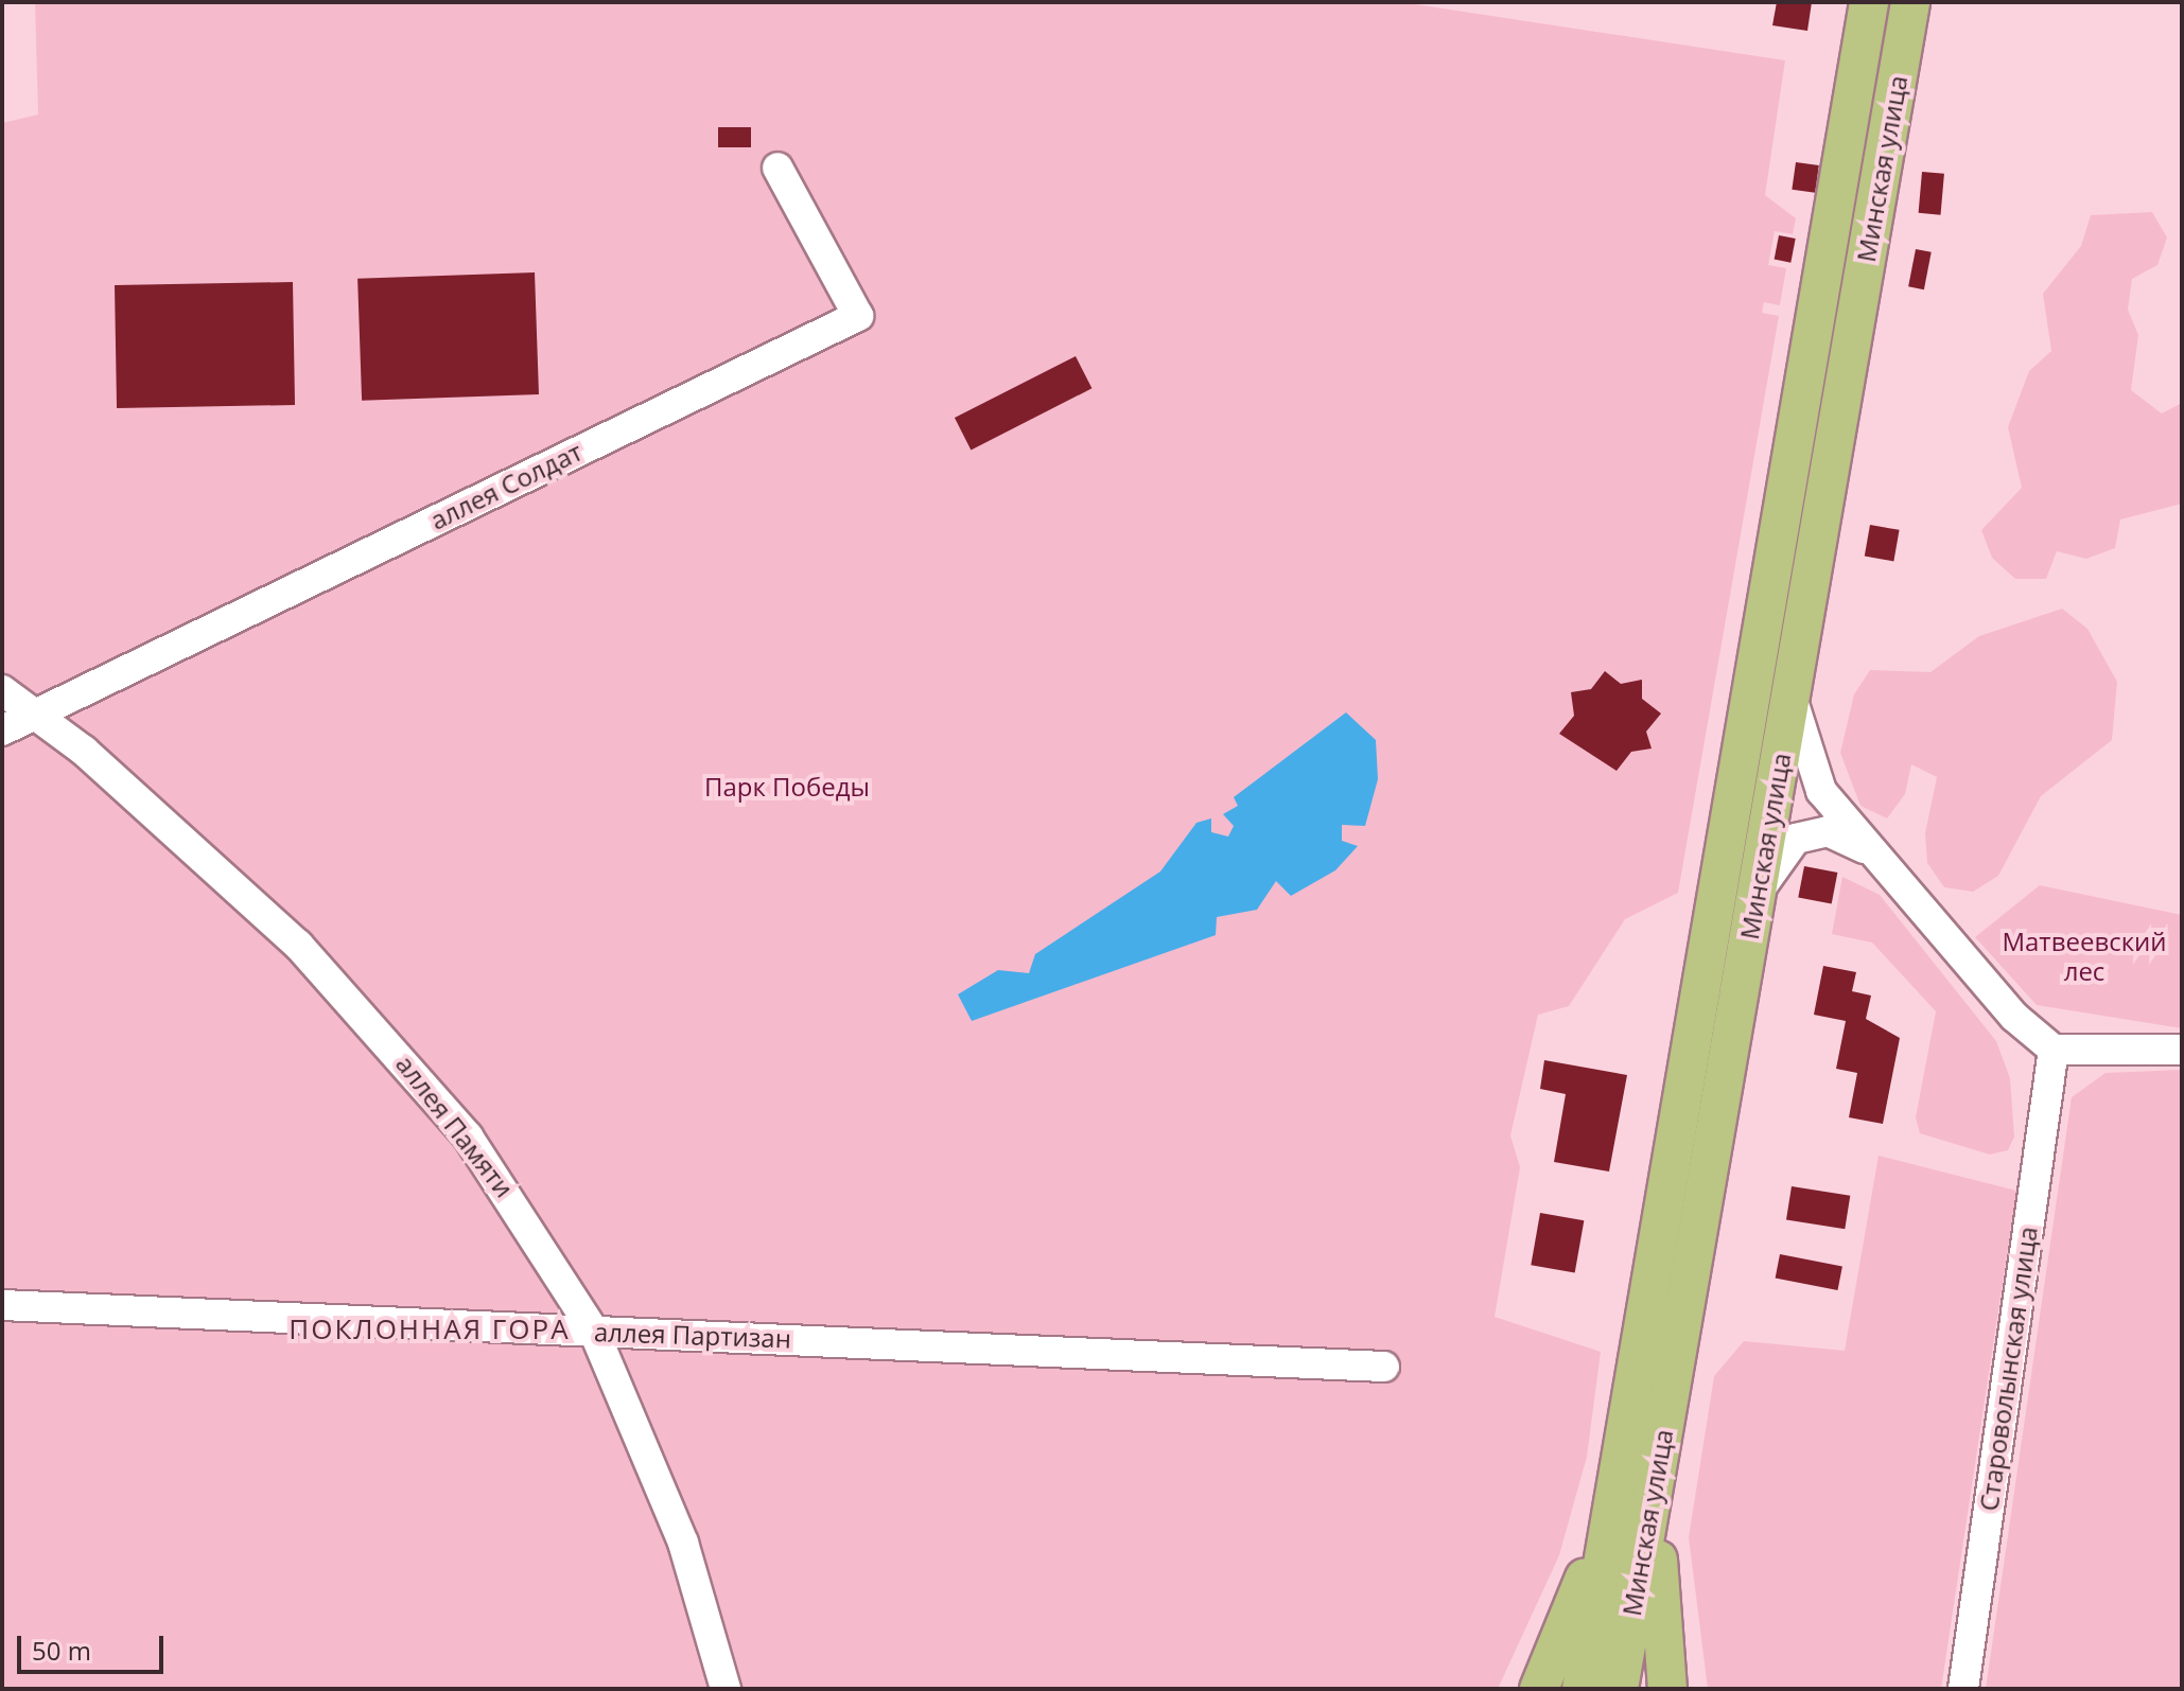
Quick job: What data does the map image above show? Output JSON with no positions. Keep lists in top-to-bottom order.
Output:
{
  "streets": {
    "main road": ["Минская улица"],
    "street": [
      "аллея Солдат",
      "аллея Памяти",
      "аллея Партизан",
      "Староволынская улица"
    ]
  },
  "crossings": [
    ["аллея Солдат", "аллея Памяти"],
    ["аллея Памяти", "аллея Партизан"]
  ],
  "districts": ["ПОКЛОННАЯ ГОРА"],
  "parks": ["Парк Победы", "Матвеевский лес"],
  "scale_bar": "50 m"
}
